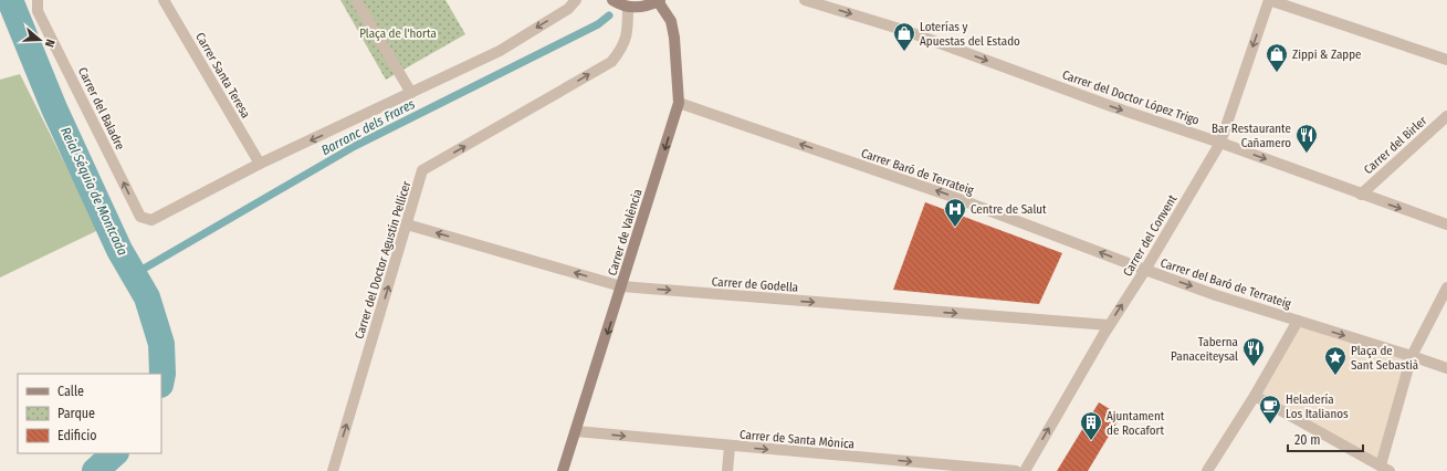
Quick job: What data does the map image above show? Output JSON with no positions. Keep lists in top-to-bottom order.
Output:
{
  "streets": {
    "street": [
      "Carrer Santa Teresa",
      "Carrer del Doctor López Trigo",
      "Carrer del Baladre",
      "Carrer del Birler",
      "Carrer Baró de Terrateig",
      "Carrer de València",
      "Carrer del Convent",
      "Carrer del Doctor Agustín Pellicer",
      "Carrer del Baró de Terrateig",
      "Carrer de Godella",
      "Carrer de Santa Mònica"
    ]
  },
  "crossings": [
    ["Carrer Santa Teresa", "Carrer del Baladre"],
    ["Carrer del Doctor López Trigo", "Carrer del Birler"],
    ["Carrer del Doctor López Trigo", "Carrer del Convent"],
    ["Carrer Baró de Terrateig", "Carrer de València"],
    ["Carrer Baró de Terrateig", "Carrer del Convent"],
    ["Carrer Baró de Terrateig", "Carrer del Baró de Terrateig"],
    ["Carrer de València", "Carrer de Godella"],
    ["Carrer de València", "Carrer de Santa Mònica"],
    ["Carrer del Convent", "Carrer del Baró de Terrateig"],
    ["Carrer del Convent", "Carrer de Godella"],
    ["Carrer del Doctor Agustín Pellicer", "Carrer de Godella"]
  ],
  "one_way": [
    "Carrer del Doctor López Trigo",
    "Carrer Baró de Terrateig",
    "Carrer de València",
    "Carrer del Doctor Agustín Pellicer",
    "Carrer del Baró de Terrateig",
    "Carrer de Santa Mònica"
  ],
  "water": ["Barranc dels Frares", "Reial Séquia de Montcada"],
  "parks": ["Plaça de l'horta"],
  "places": {
    "shop": ["Loterías y Apuestas del Estado", "Zippi & Zappe"],
    "restaurant": ["Bar Restaurante Cañamero", "Taberna Panaceiteysal"],
    "hospital": ["Centre de Salut"],
    "place": ["Plaça de Sant Sebastià"],
    "cafe": ["Heladería Los Italianos"],
    "building": ["Ajuntament de Rocafort"]
  },
  "legend": ["Calle", "Parque", "Edificio"],
  "scale_bar": "20 m",
  "north": "right"
}
